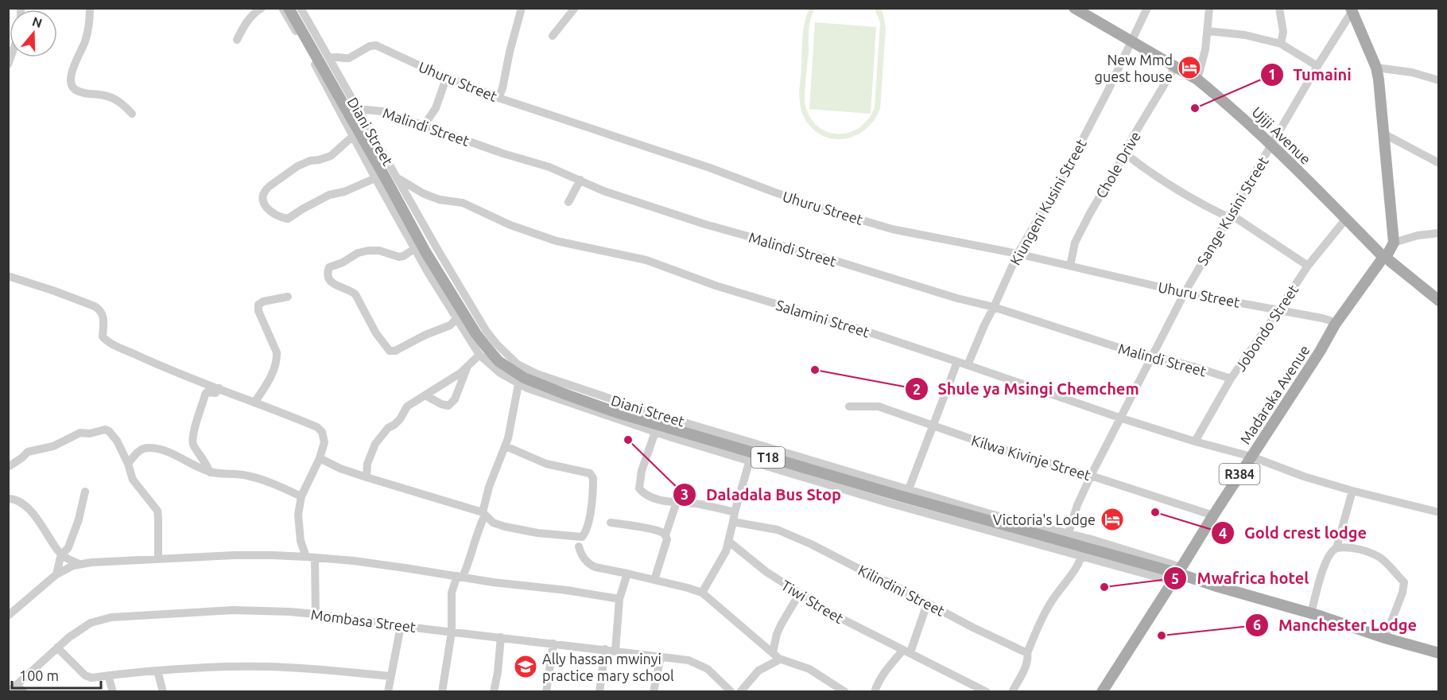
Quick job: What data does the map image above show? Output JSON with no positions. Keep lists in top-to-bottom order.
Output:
{
  "streets": {
    "main road": [
      "Ujiji Avenue",
      "Madaraka Avenue",
      "T18",
      "R384"
    ],
    "street": [
      "Uhuru Street",
      "Malindi Street",
      "Diani Street",
      "Chole Drive",
      "Kiungeni Kusini Street",
      "Sange Kusini Street",
      "Salamini Street",
      "Jobondo Street",
      "Kilwa Kivinje Street",
      "Kilindini Street",
      "Tiwi Street",
      "Mombasa Street"
    ]
  },
  "crossings": [
    ["Uhuru Street", "Diani Street"],
    ["Uhuru Street", "Chole Drive"],
    ["Uhuru Street", "Kiungeni Kusini Street"],
    ["Uhuru Street", "Sange Kusini Street"],
    ["Uhuru Street", "Jobondo Street"],
    ["Uhuru Street", "Madaraka Avenue"],
    ["Malindi Street", "Diani Street"],
    ["Malindi Street", "Kiungeni Kusini Street"],
    ["Malindi Street", "Sange Kusini Street"],
    ["Malindi Street", "Jobondo Street"],
    ["Diani Street", "Sange Kusini Street"],
    ["Diani Street", "Salamini Street"],
    ["Diani Street", "Madaraka Avenue"],
    ["Diani Street", "T18"],
    ["Ujiji Avenue", "Chole Drive"],
    ["Ujiji Avenue", "Kiungeni Kusini Street"],
    ["Ujiji Avenue", "Sange Kusini Street"],
    ["Ujiji Avenue", "Jobondo Street"],
    ["Ujiji Avenue", "Madaraka Avenue"],
    ["Kiungeni Kusini Street", "Salamini Street"],
    ["Sange Kusini Street", "Salamini Street"],
    ["Sange Kusini Street", "Kilwa Kivinje Street"],
    ["Salamini Street", "Jobondo Street"],
    ["Salamini Street", "Madaraka Avenue"],
    ["Madaraka Avenue", "T18"],
    ["Madaraka Avenue", "Kilwa Kivinje Street"]
  ],
  "places": {
    "hotel": ["New Mmd guest house", "Victoria's Lodge"],
    "other": [
      "Tumaini",
      "Shule ya Msingi Chemchem",
      "Daladala Bus Stop",
      "Gold crest lodge",
      "Mwafrica hotel",
      "Manchester Lodge"
    ],
    "school or university": ["Ally hassan mwinyi practice mary school"]
  },
  "scale_bar": "100 m",
  "north": "top"
}
